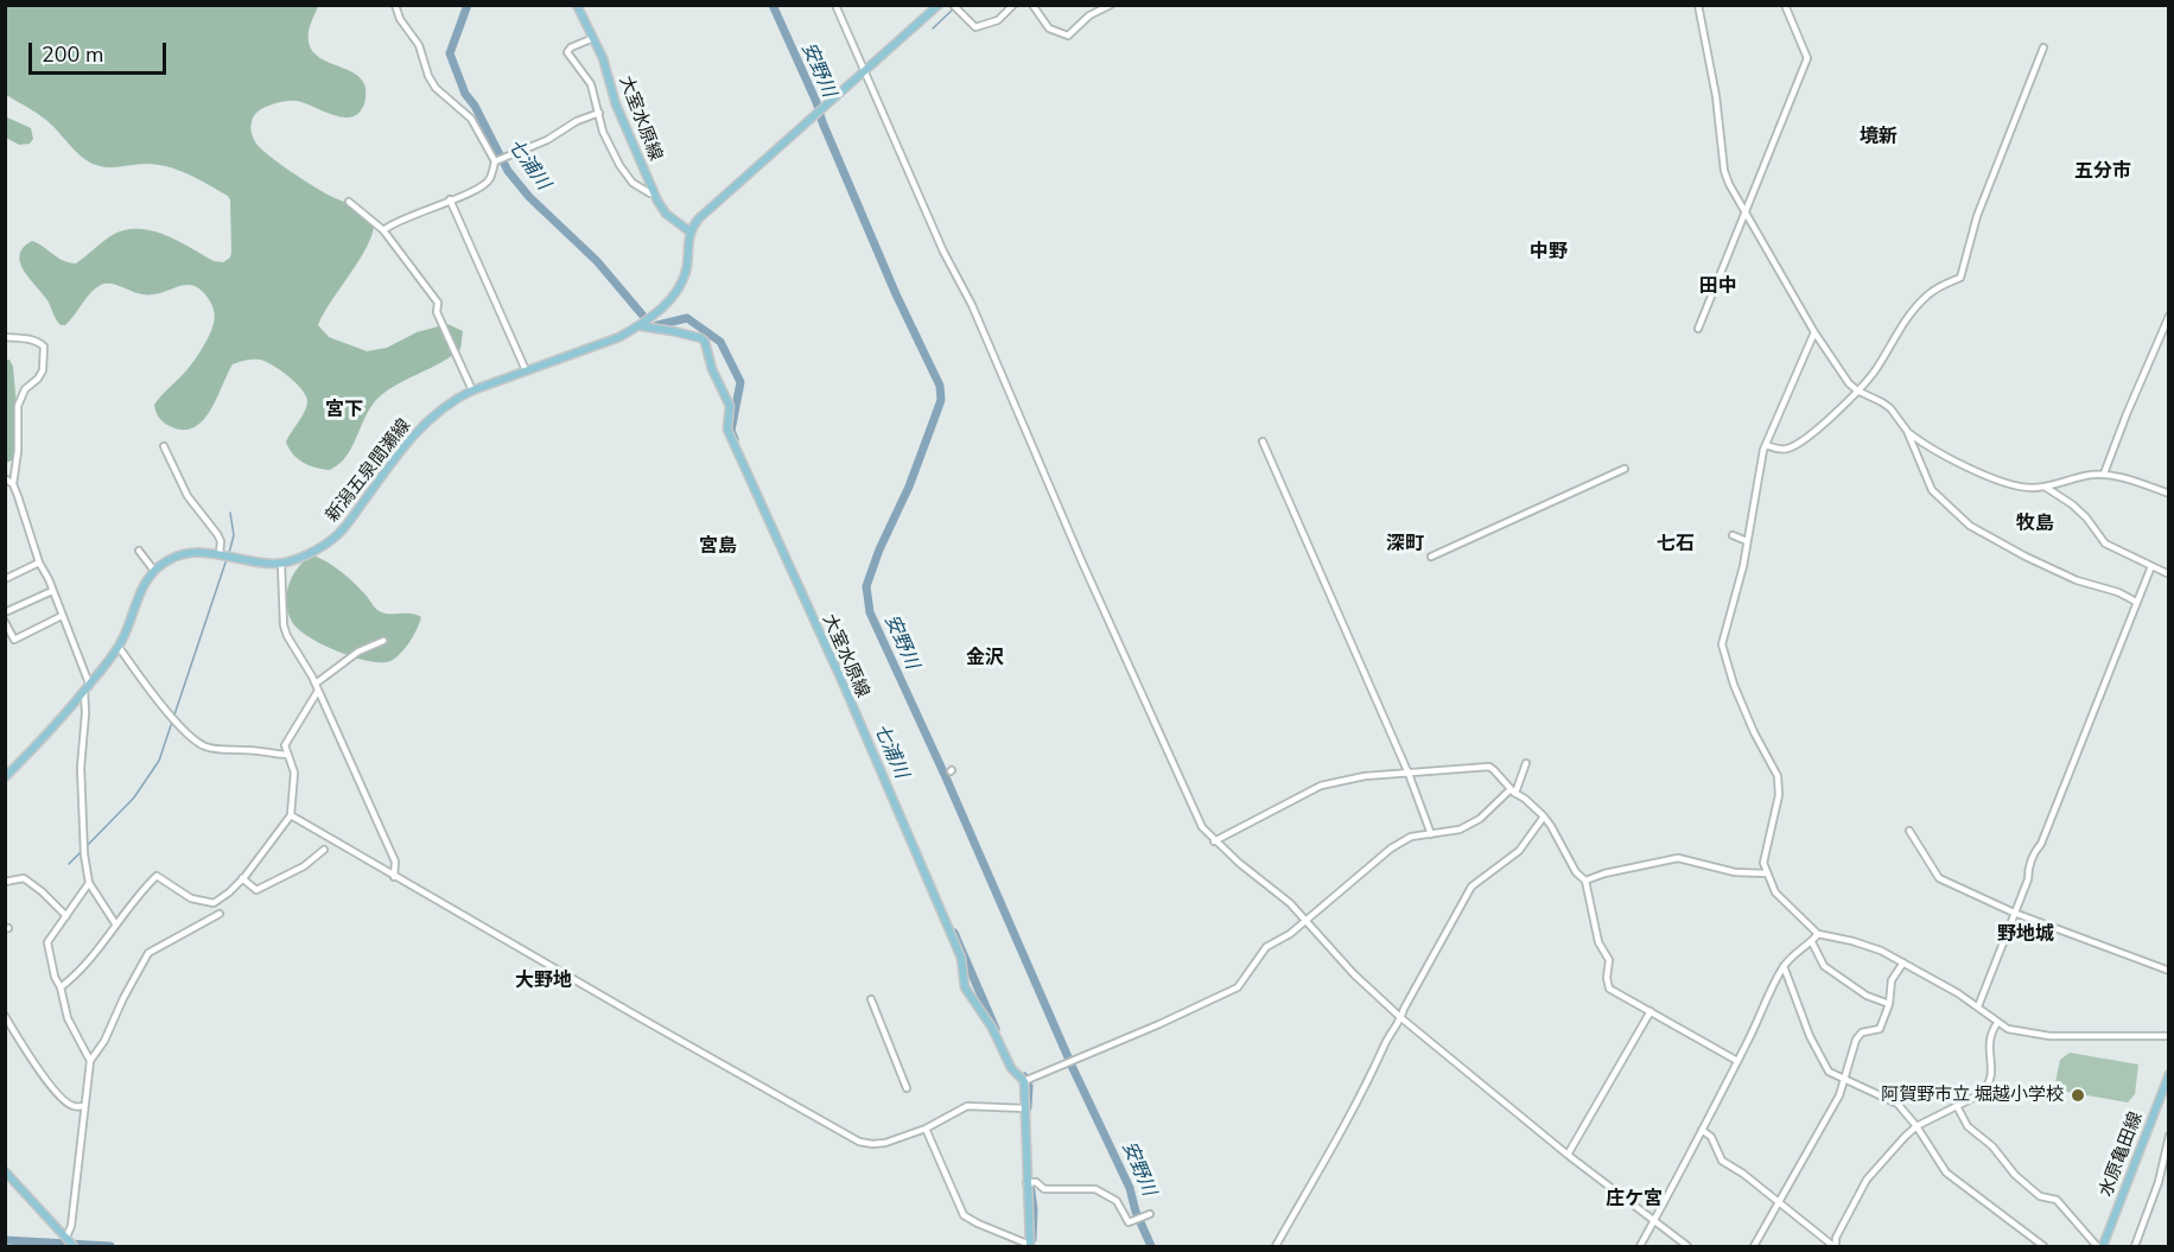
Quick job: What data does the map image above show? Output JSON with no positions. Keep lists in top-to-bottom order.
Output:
{
  "streets": {
    "main road": ["大室水原線", "新潟五泉間瀬線", "水原亀田線"]
  },
  "crossings": [
    ["大室水原線", "新潟五泉間瀬線"]
  ],
  "districts": [
    "境新",
    "五分市",
    "中野",
    "田中",
    "宮下",
    "牧島",
    "深町",
    "七石",
    "宮島",
    "金沢",
    "野地城",
    "大野地",
    "庄ケ宮"
  ],
  "water": ["安野川", "七浦川"],
  "places": ["阿賀野市立 堀越小学校"],
  "scale_bar": "200 m"
}
